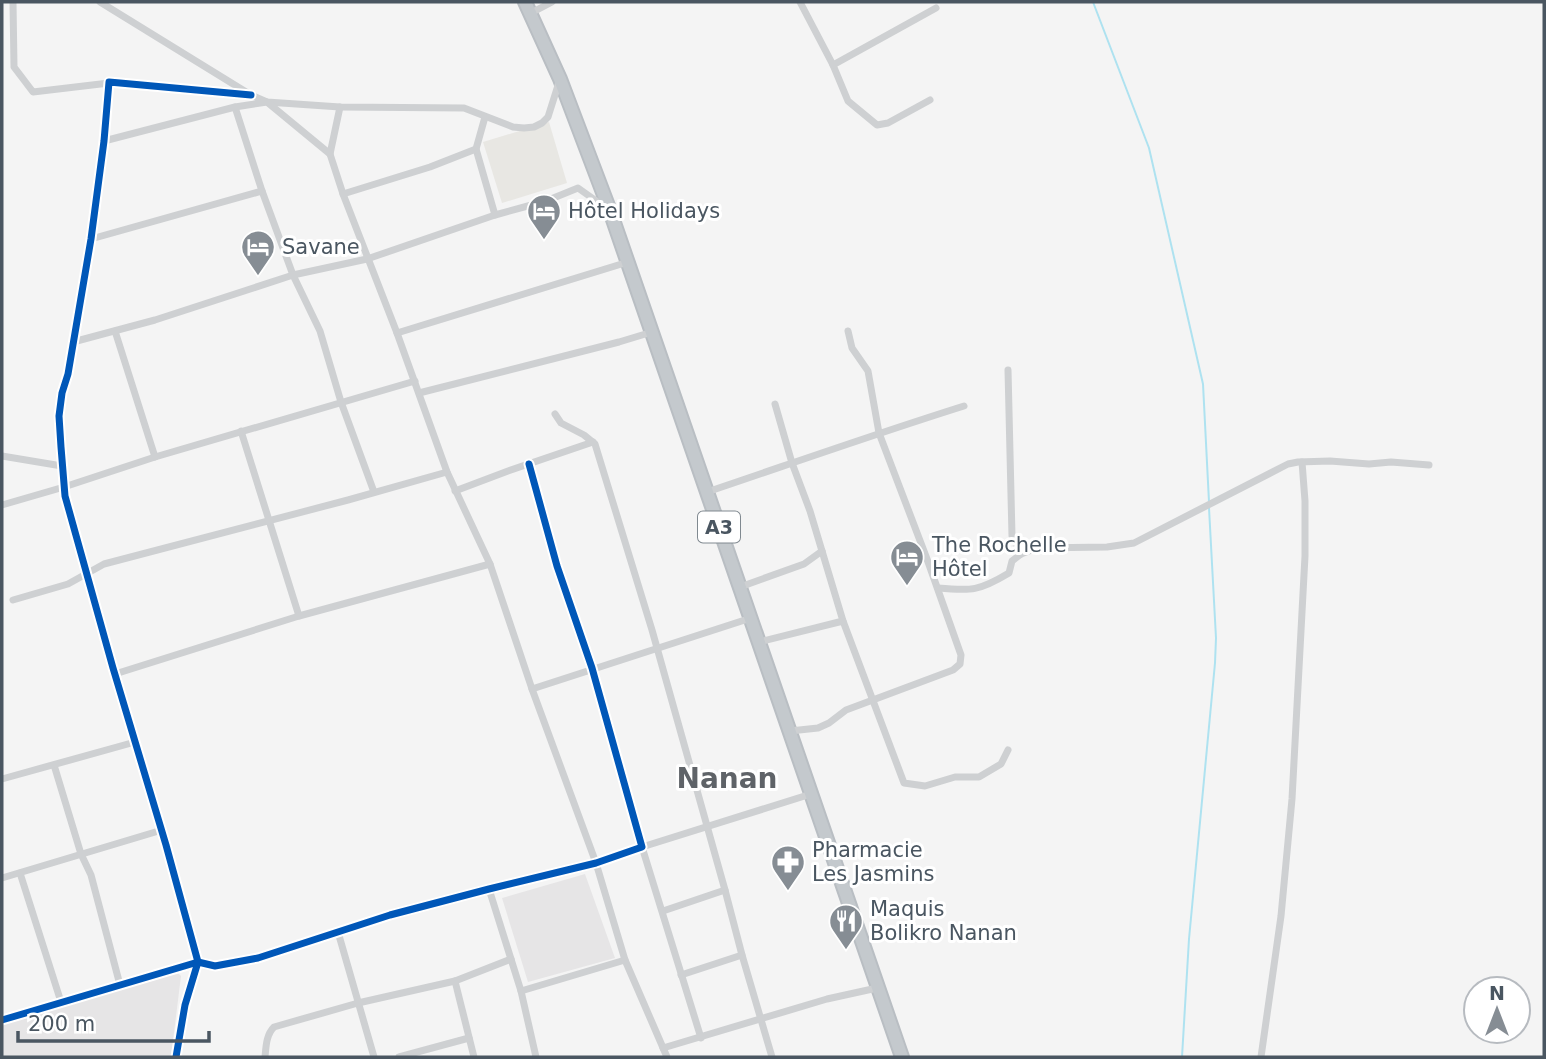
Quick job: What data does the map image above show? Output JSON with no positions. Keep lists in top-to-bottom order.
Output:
{
  "streets": {
    "highway": ["A3"]
  },
  "districts": ["Nanan"],
  "places": {
    "hotel": ["Hôtel Holidays", "Savane", "The Rochelle Hôtel"],
    "pharmacy": ["Pharmacie Les Jasmins"],
    "restaurant": ["Maquis Bolikro Nanan"]
  },
  "scale_bar": "200 m",
  "north": "top"
}
